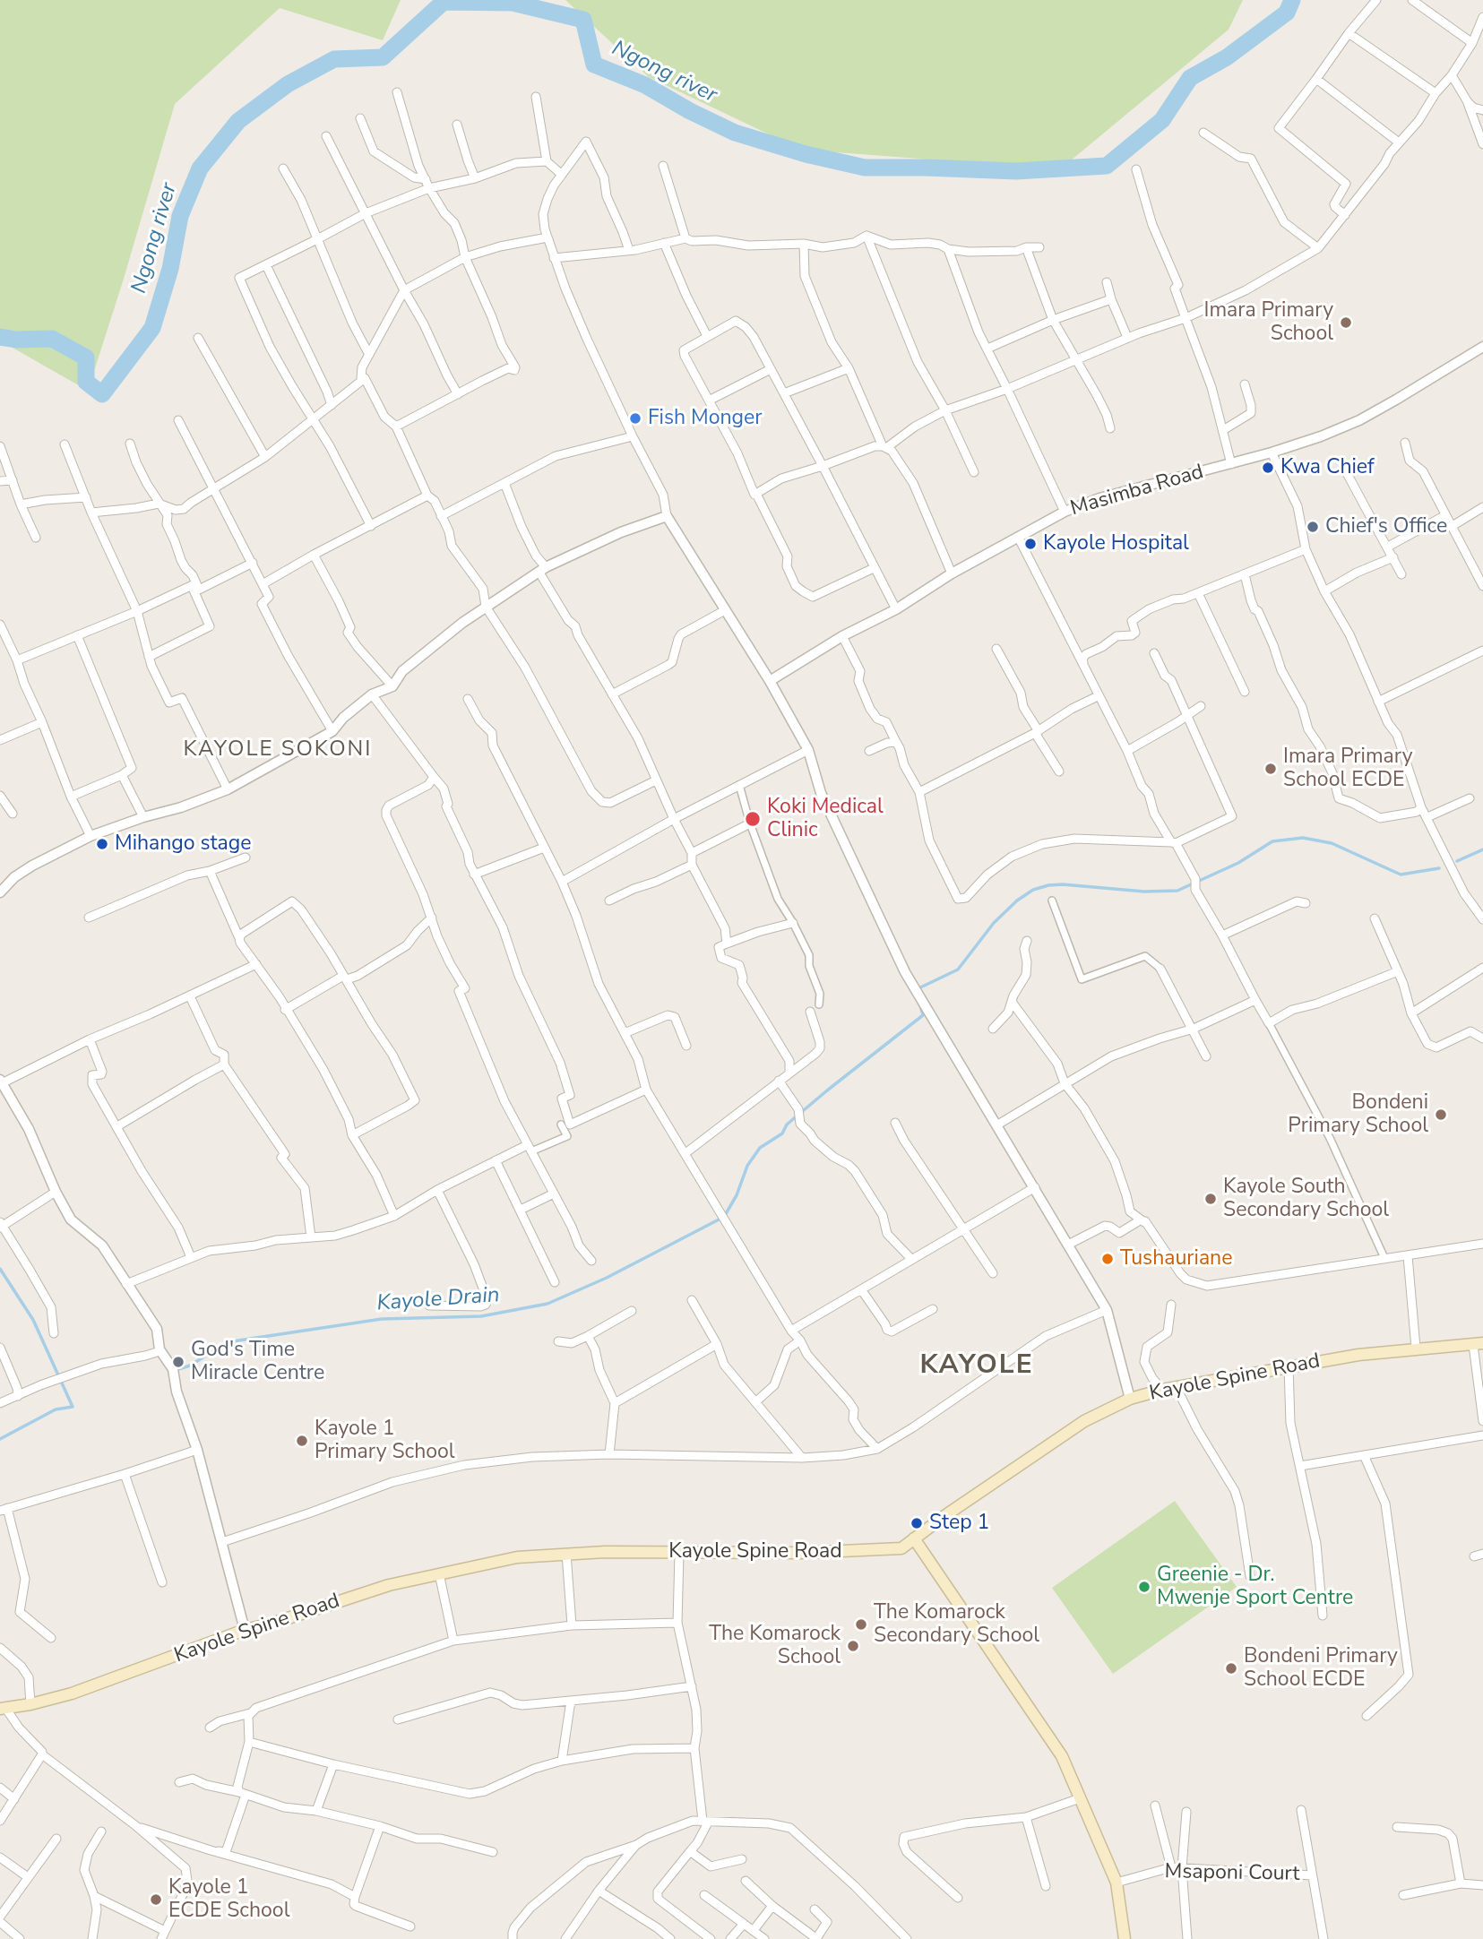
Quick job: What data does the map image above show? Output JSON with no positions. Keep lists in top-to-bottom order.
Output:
{
  "streets": {
    "main road": ["Kayole Spine Road"],
    "street": ["Masimba Road", "Msaponi Court"]
  },
  "districts": ["KAYOLE SOKONI", "KAYOLE"],
  "water": ["Ngong river", "Kayole Drain"],
  "places": [
    "Imara Primary School",
    "Fish Monger",
    "Kwa Chief",
    "Chief's Office",
    "Kayole Hospital",
    "Imara Primary School ECDE",
    "Koki Medical Clinic",
    "Mihango stage",
    "Bondeni Primary School",
    "Kayole South Secondary School",
    "Tushauriane",
    "God's Time Miracle Centre",
    "Kayole 1 Primary School",
    "Step 1",
    "Greenie - Dr. Mwenje Sport Centre",
    "The Komarock Secondary School",
    "The Komarock School",
    "Bondeni Primary School ECDE",
    "Kayole 1 ECDE School"
  ]
}
